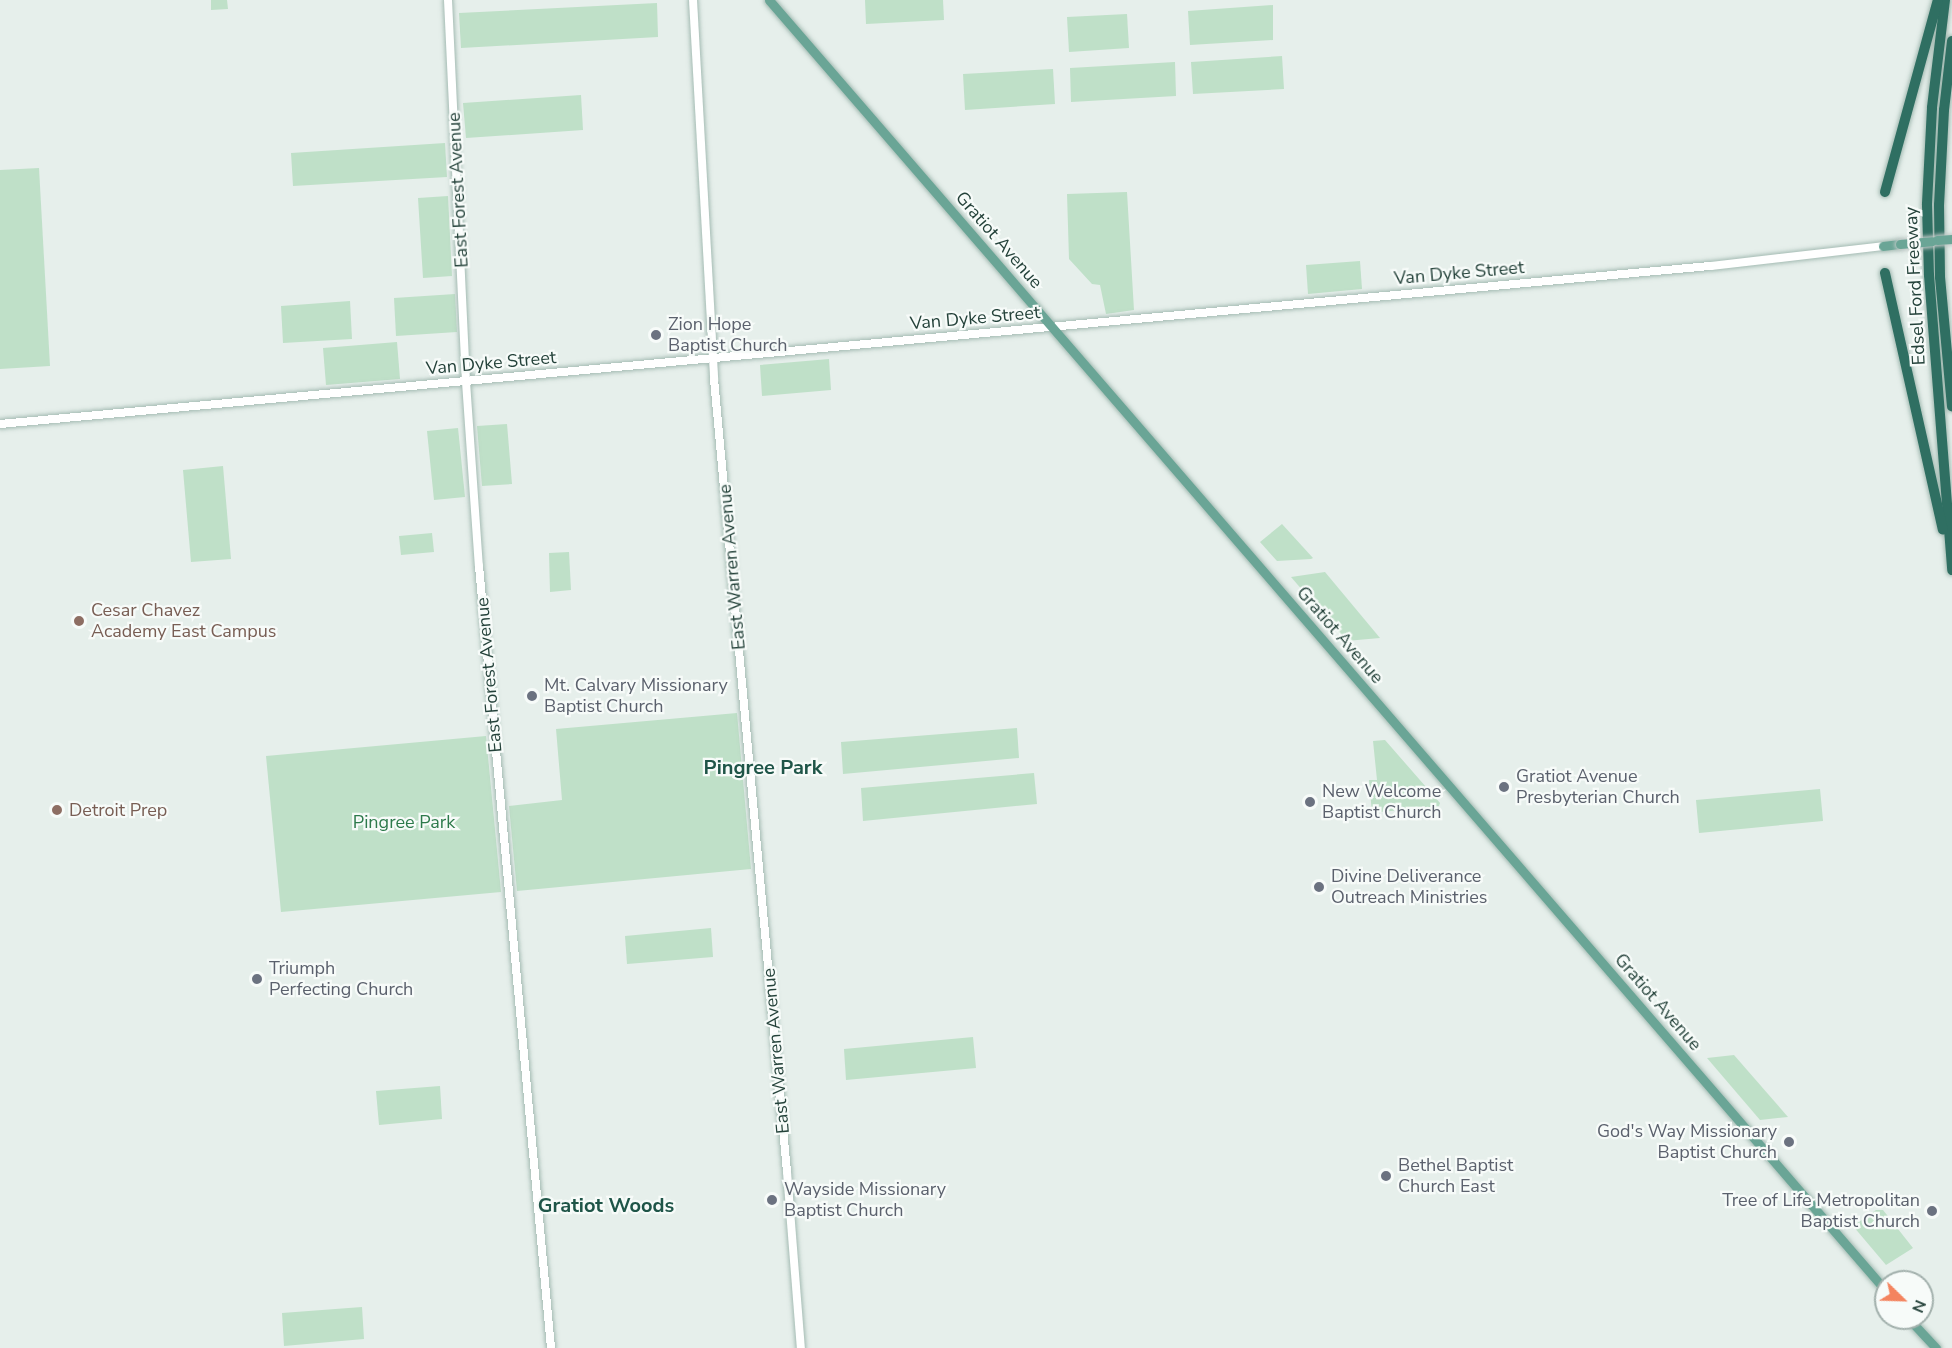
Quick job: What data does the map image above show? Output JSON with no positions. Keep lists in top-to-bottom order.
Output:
{
  "streets": {
    "highway": ["Edsel Ford Freeway"],
    "main road": [
      "East Forest Avenue",
      "Gratiot Avenue",
      "Van Dyke Street",
      "East Warren Avenue"
    ]
  },
  "crossings": [
    ["East Forest Avenue", "Van Dyke Street"],
    ["Gratiot Avenue", "Van Dyke Street"],
    ["Van Dyke Street", "East Warren Avenue"]
  ],
  "districts": ["Pingree Park", "Gratiot Woods"],
  "parks": ["Pingree Park"],
  "places": [
    "Zion Hope Baptist Church",
    "Cesar Chavez Academy East Campus",
    "Mt. Calvary Missionary Baptist Church",
    "Gratiot Avenue Presbyterian Church",
    "New Welcome Baptist Church",
    "Detroit Prep",
    "Divine Deliverance Outreach Ministries",
    "Triumph Perfecting Church",
    "God's Way Missionary Baptist Church",
    "Bethel Baptist Church East",
    "Wayside Missionary Baptist Church",
    "Tree of Life Metropolitan Baptist Church"
  ],
  "north": "bottom right"
}
